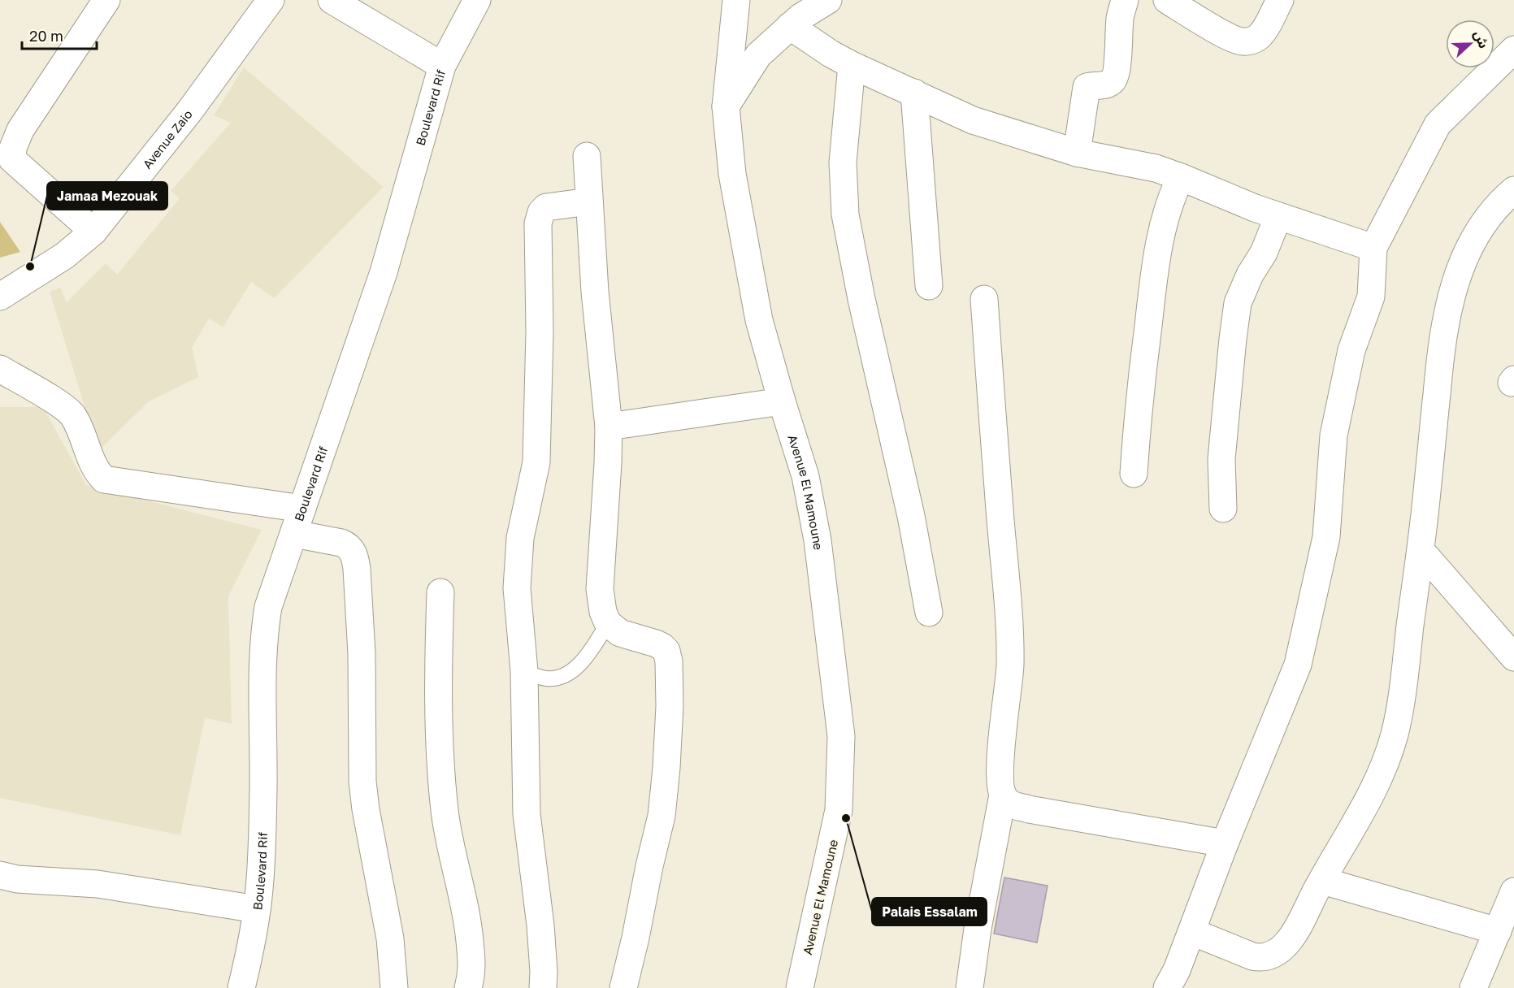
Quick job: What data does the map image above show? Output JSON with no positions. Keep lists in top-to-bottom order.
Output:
{
  "streets": {
    "street": ["Boulevard Rif", "Avenue Zaio", "Avenue El Mamoune"]
  },
  "places": ["Jamaa Mezouak", "Palais Essalam"],
  "scale_bar": "20 m",
  "north": "right"
}
